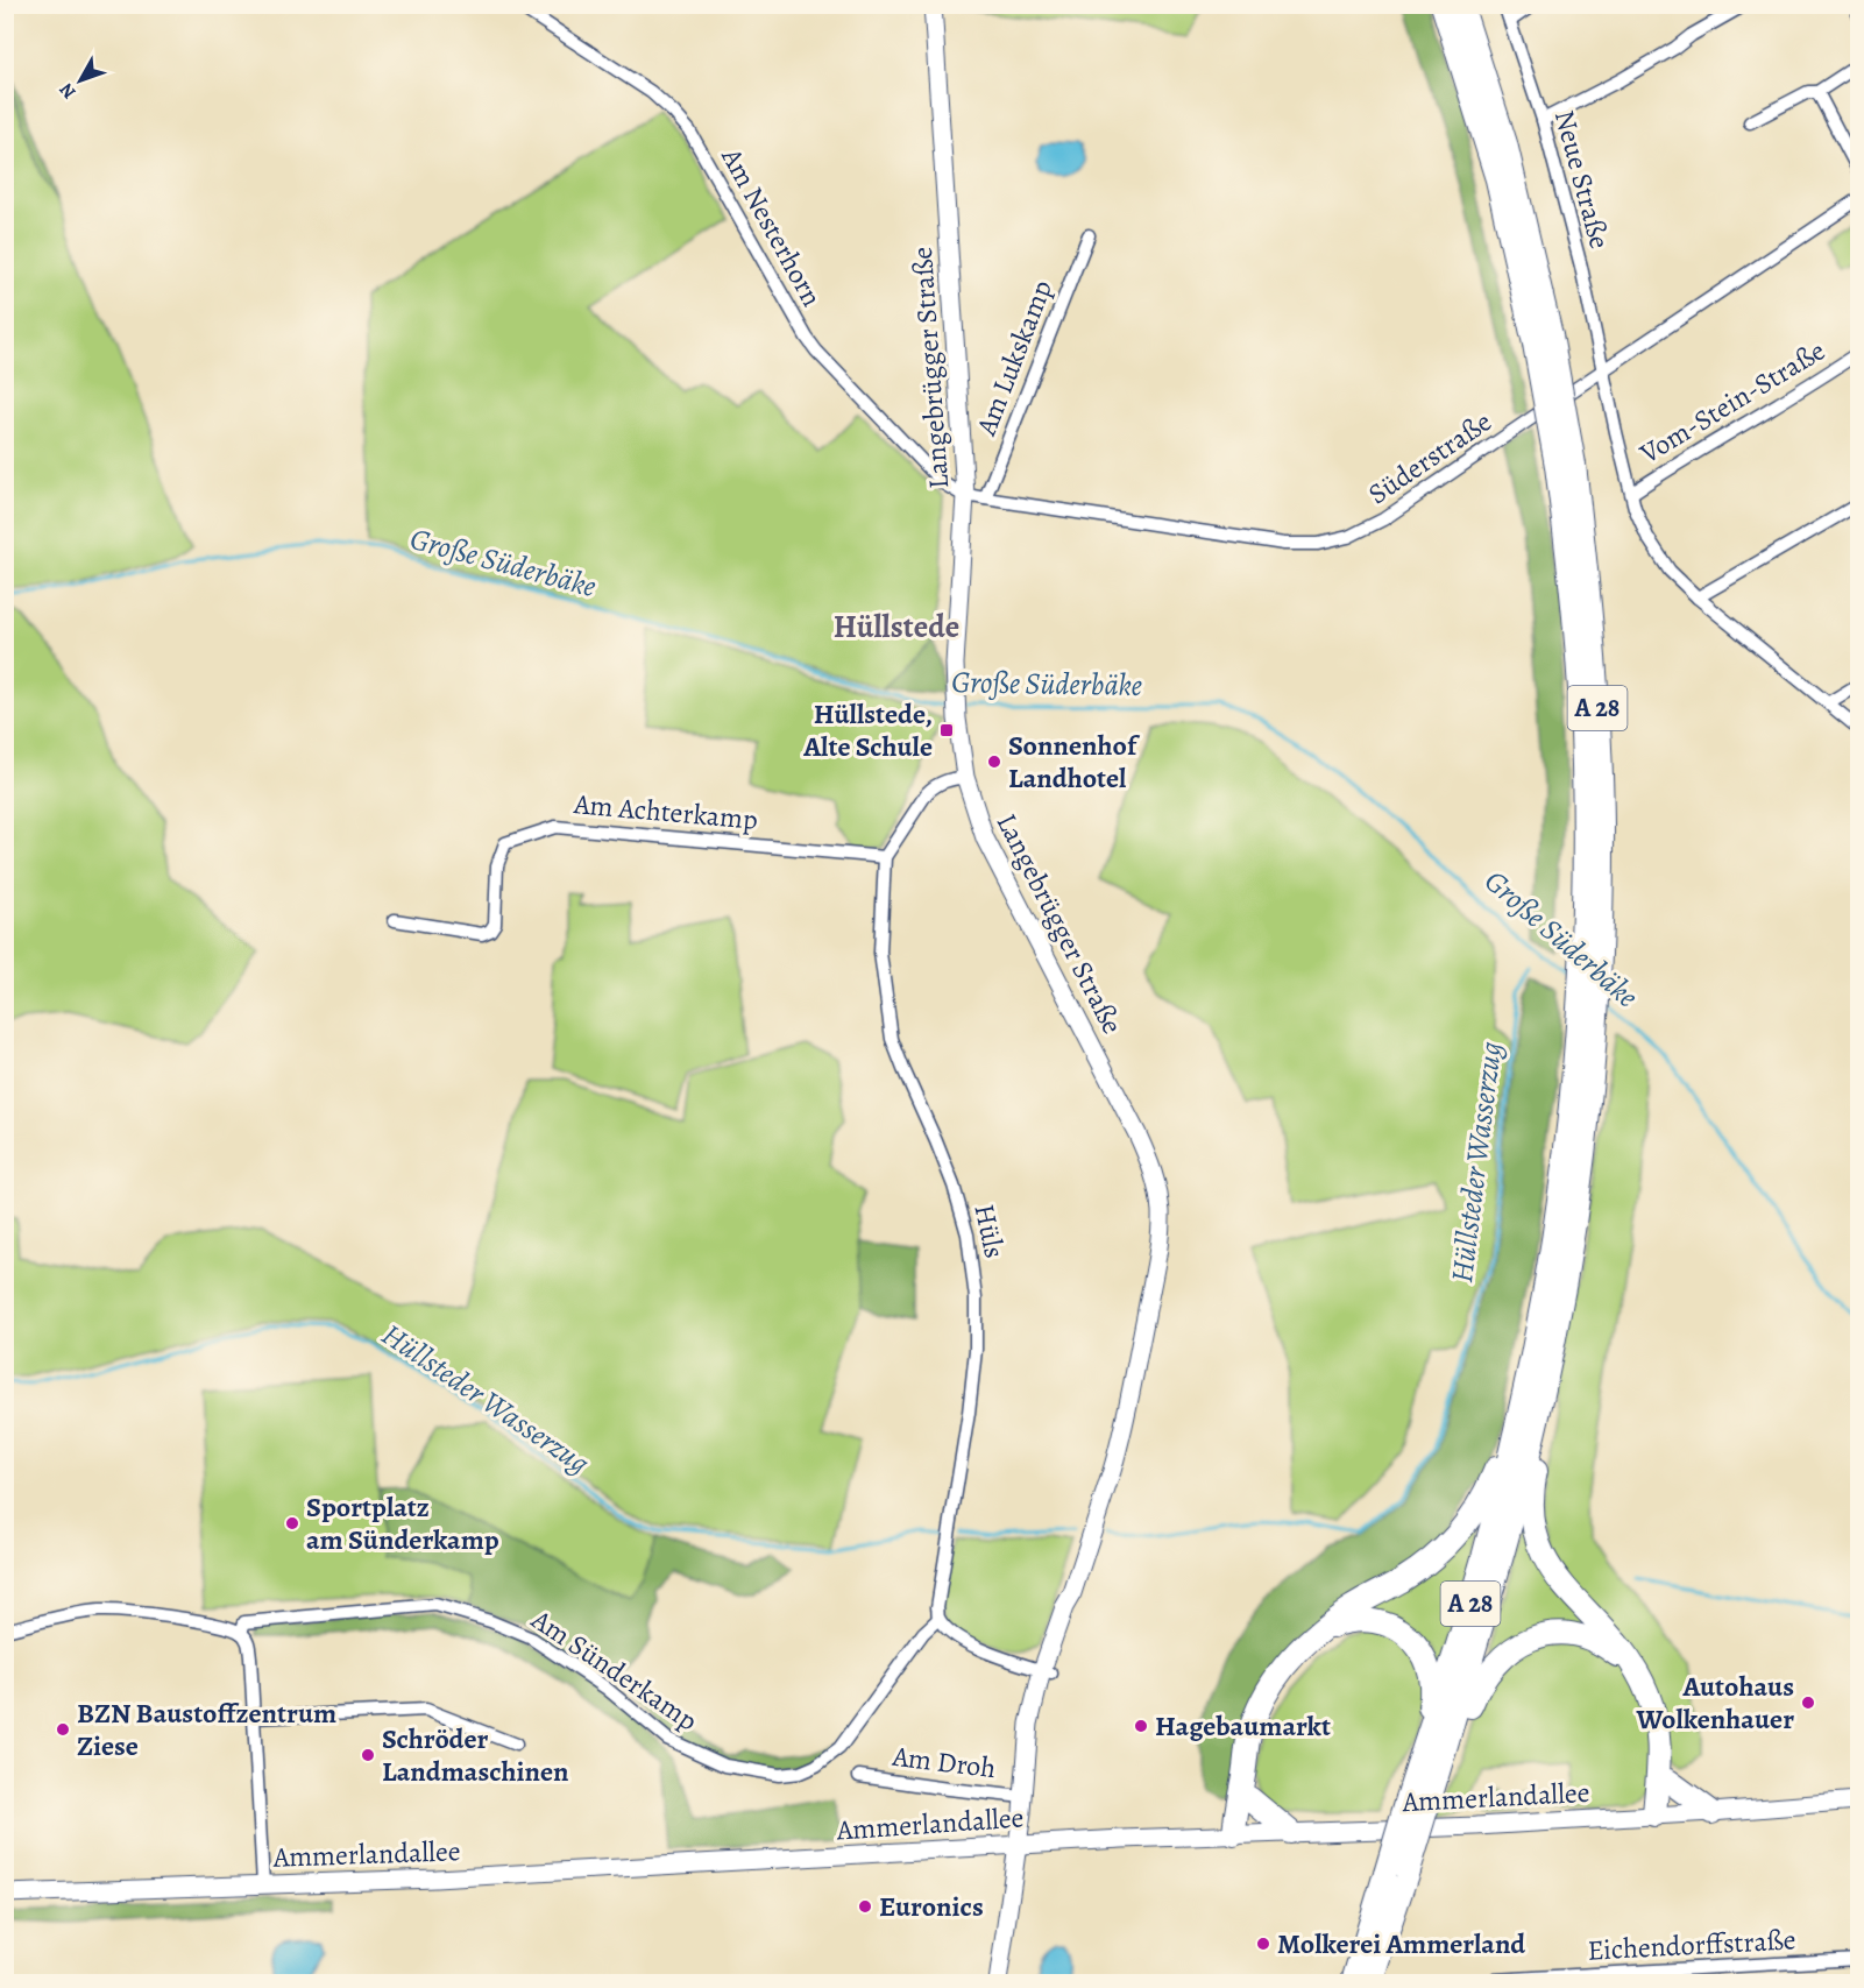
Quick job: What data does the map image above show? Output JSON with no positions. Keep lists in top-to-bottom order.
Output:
{
  "streets": {
    "highway": ["A 28"],
    "street": [
      "Neue Straße",
      "Am Nesterhorn",
      "Am Lukskamp",
      "Langebrügger Straße",
      "Vom-Stein-Straße",
      "Süderstraße",
      "Am Achterkamp",
      "Hüls",
      "Am Sünderkamp",
      "Am Droh",
      "Ammerlandallee",
      "Eichendorffstraße"
    ]
  },
  "crossings": [
    ["Neue Straße", "Vom-Stein-Straße"],
    ["Neue Straße", "Süderstraße"],
    ["Am Nesterhorn", "Langebrügger Straße"],
    ["Am Nesterhorn", "Süderstraße"],
    ["Am Lukskamp", "Süderstraße"],
    ["Langebrügger Straße", "Süderstraße"],
    ["Langebrügger Straße", "Am Droh"],
    ["Langebrügger Straße", "Ammerlandallee"],
    ["Am Achterkamp", "Hüls"],
    ["Hüls", "Am Sünderkamp"]
  ],
  "districts": ["Hüllstede"],
  "water": ["Große Süderbäke", "Hüllsteder Wasserzug"],
  "places": {
    "transit": ["Hüllstede, Alte Schule"],
    "other": [
      "Sonnenhof Landhotel",
      "Sportplatz am Sünderkamp",
      "Autohaus Wolkenhauer",
      "Hagebaumarkt",
      "BZN Baustoffzentrum Ziese",
      "Schröder Landmaschinen",
      "Euronics",
      "Molkerei Ammerland"
    ]
  },
  "north": "bottom left"
}
